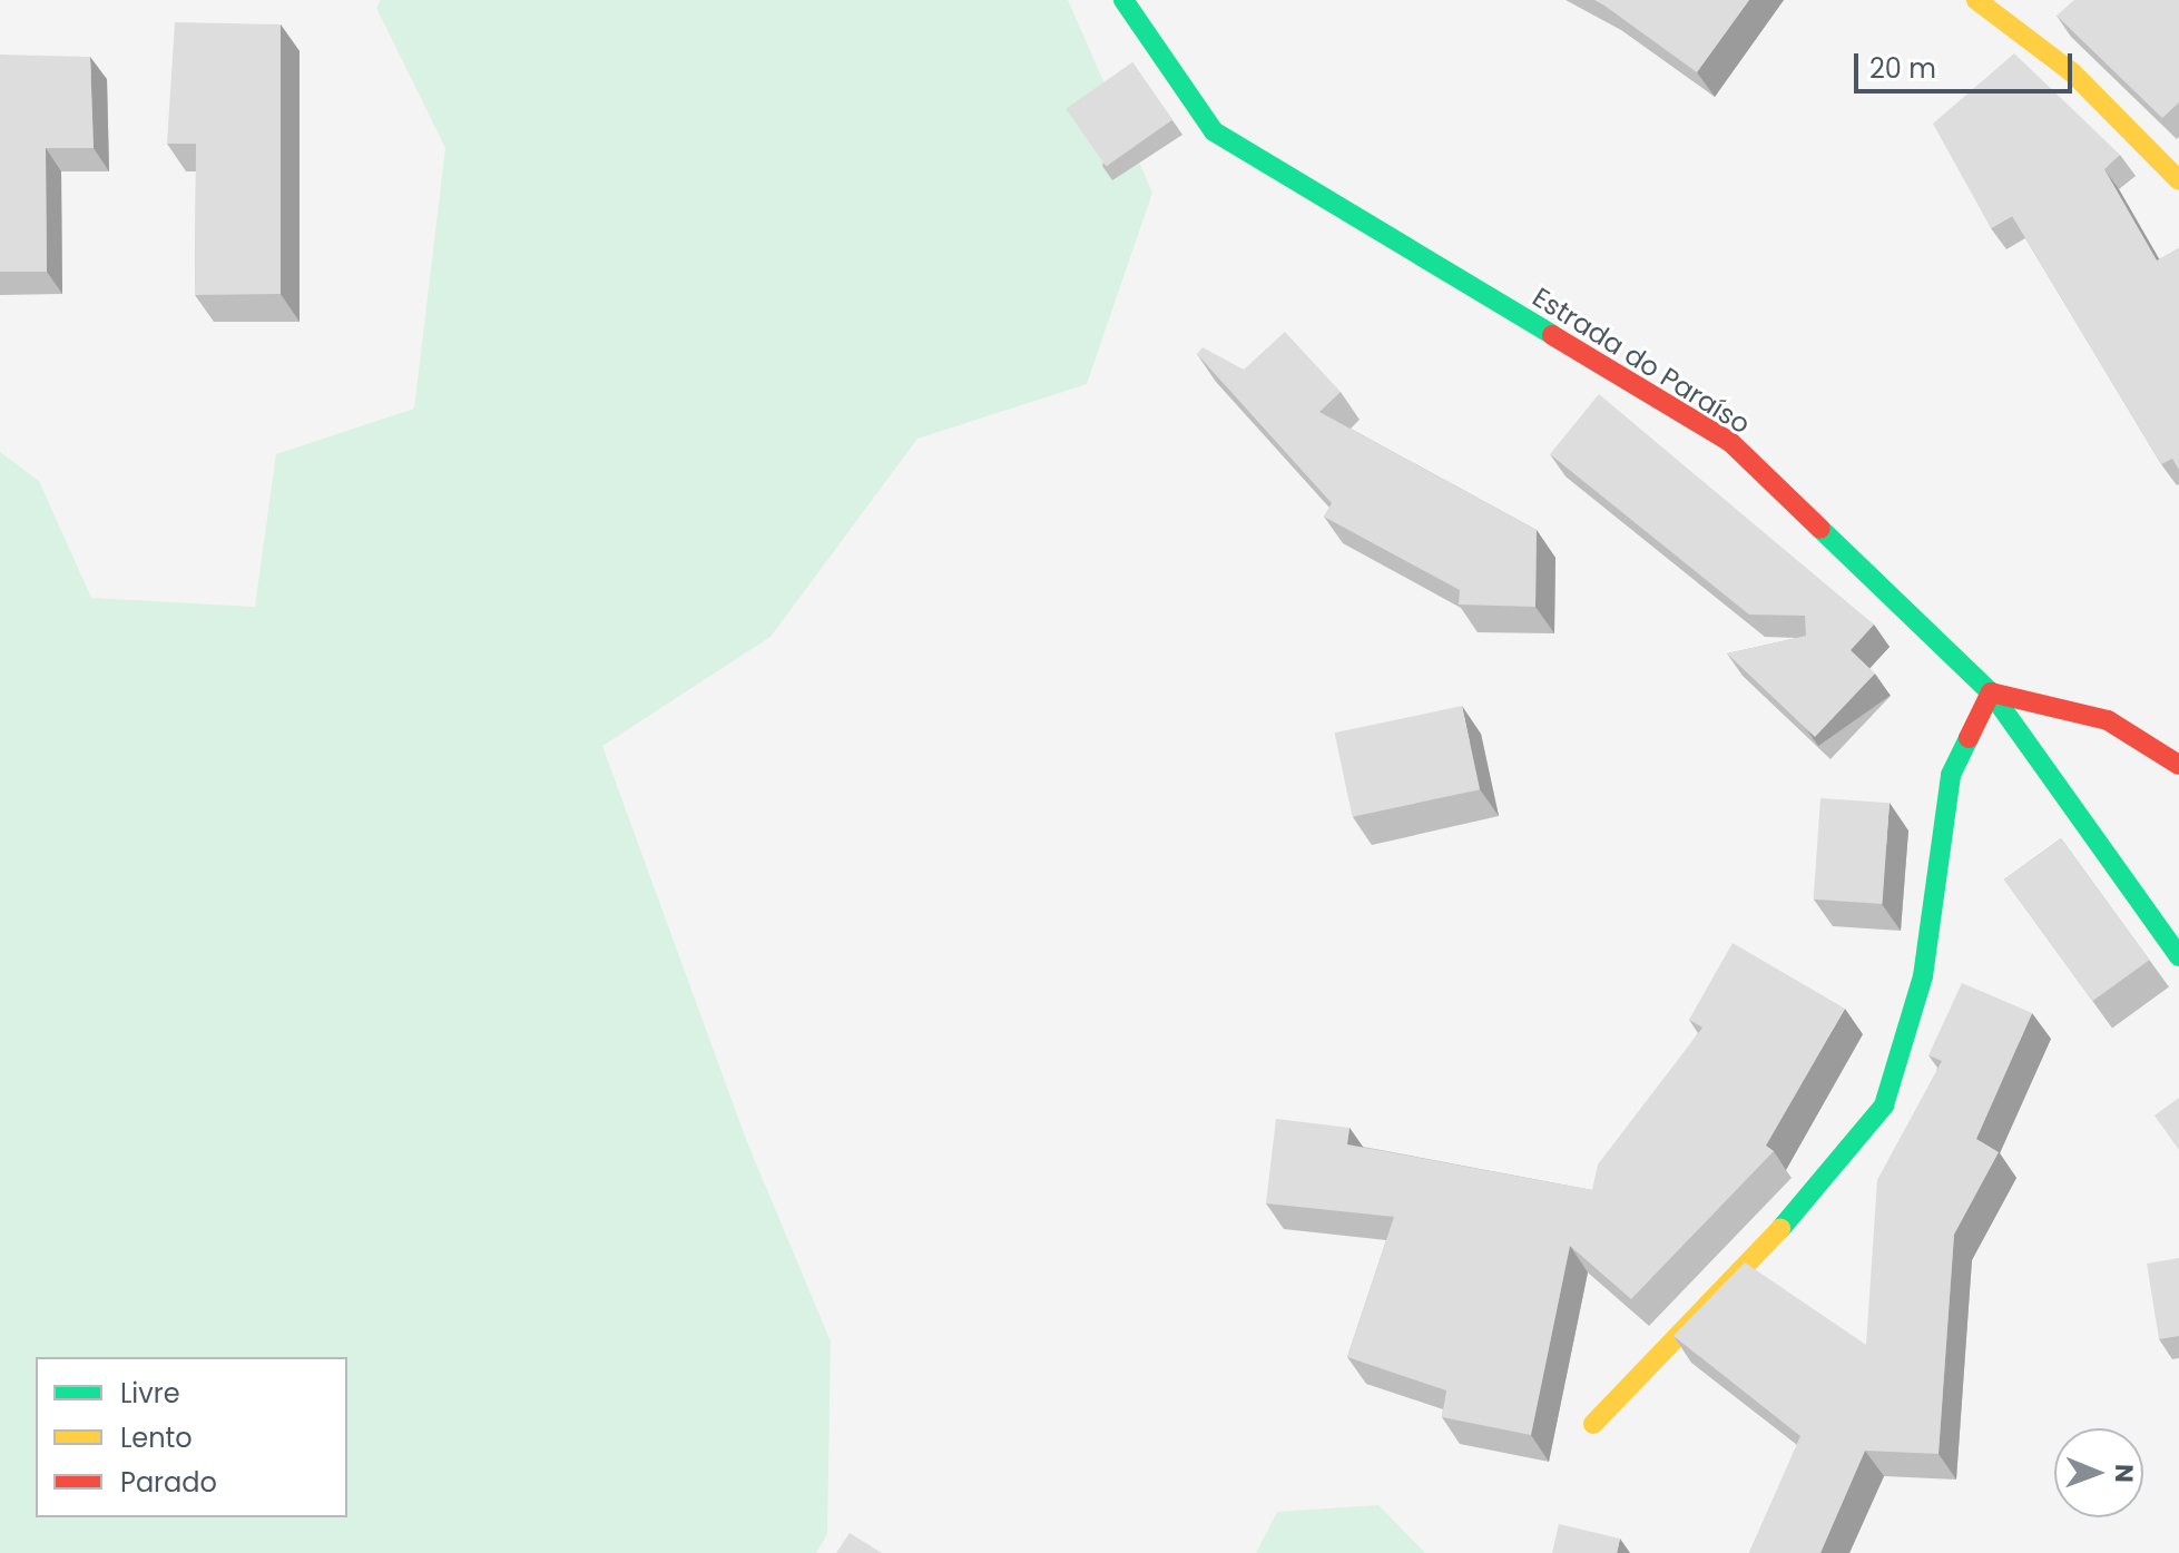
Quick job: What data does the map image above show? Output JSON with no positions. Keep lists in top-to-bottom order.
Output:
{
  "streets": {
    "street": ["Estrada do Paraíso"]
  },
  "legend": ["Livre", "Lento", "Parado"],
  "scale_bar": "20 m",
  "north": "right"
}
